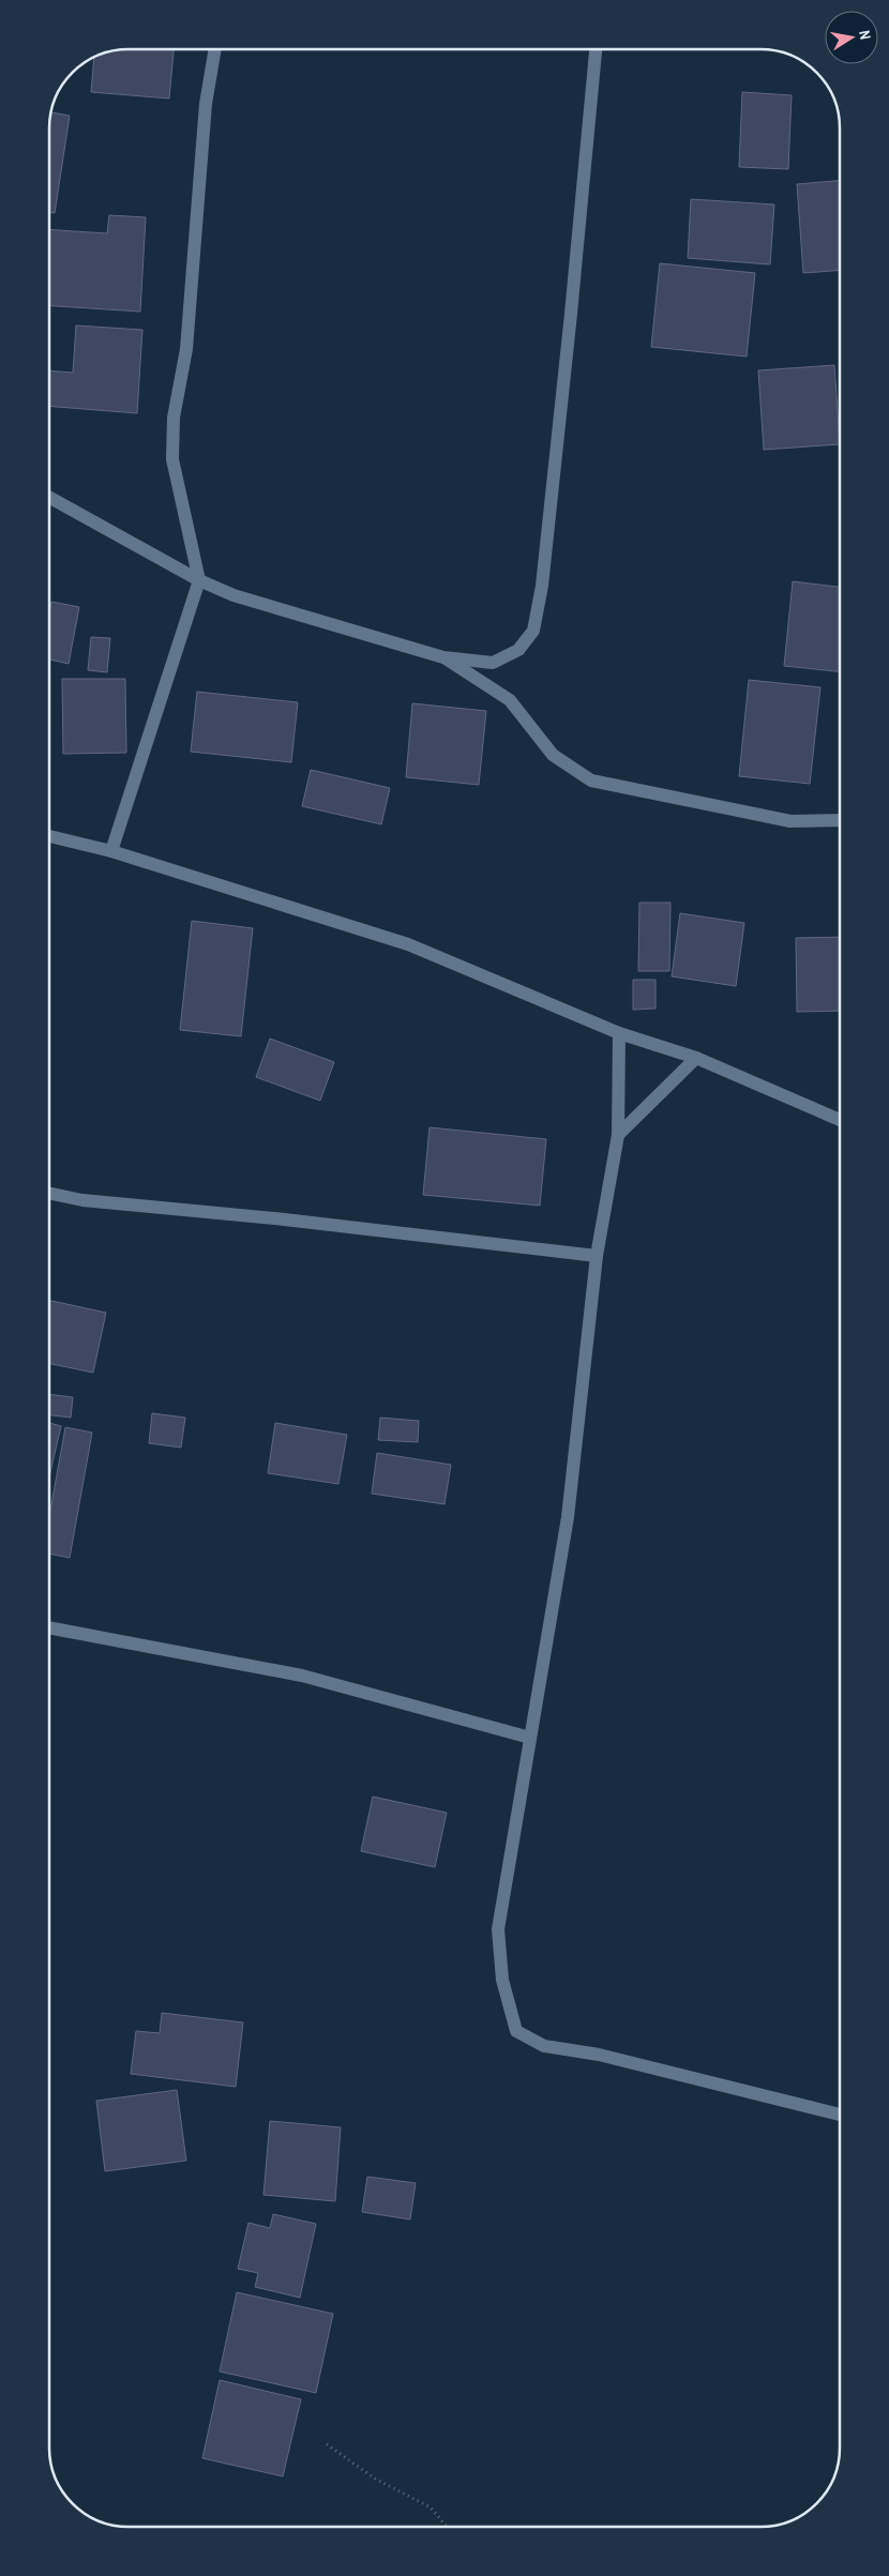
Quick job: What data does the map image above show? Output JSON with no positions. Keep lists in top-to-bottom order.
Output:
{
  "north": "right"
}
